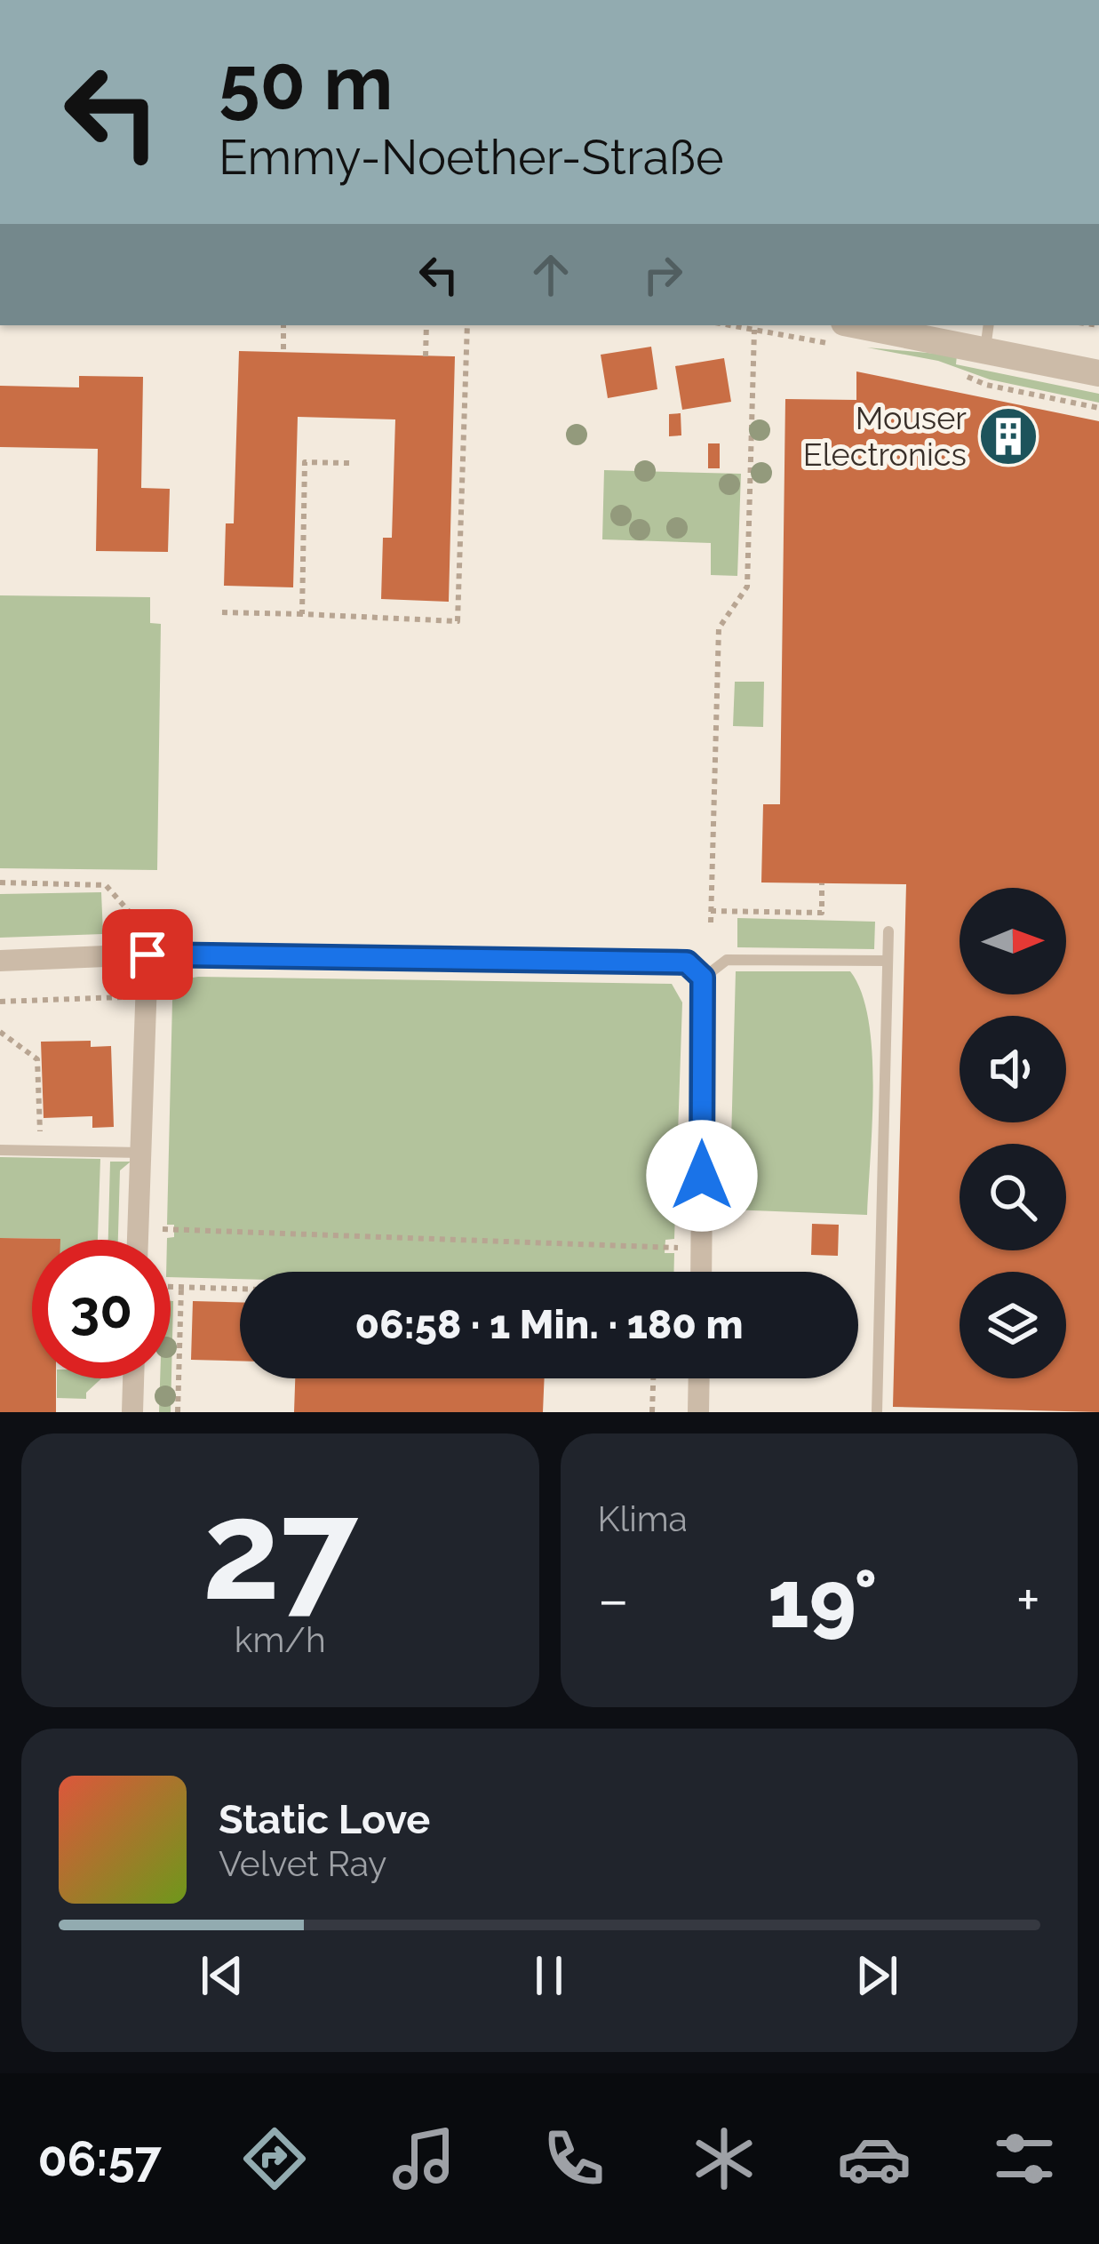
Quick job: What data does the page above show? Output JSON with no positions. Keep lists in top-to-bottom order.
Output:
{
  "places": {
    "building": ["Mouser Electronics"]
  },
  "north": "right",
  "page": {
    "turn": ["50 m", "Emmy-Noether-Straße"],
    "limit": "30",
    "trip": "06:58 · 1 Min. · 180 m",
    "tile": [
      ["27", "km/h"],
      "Klima"
    ],
    "heat": ["−", "19°", "+"],
    "song": ["Static Love", "Velvet Ray"],
    "tabs": "06:57"
  }
}
